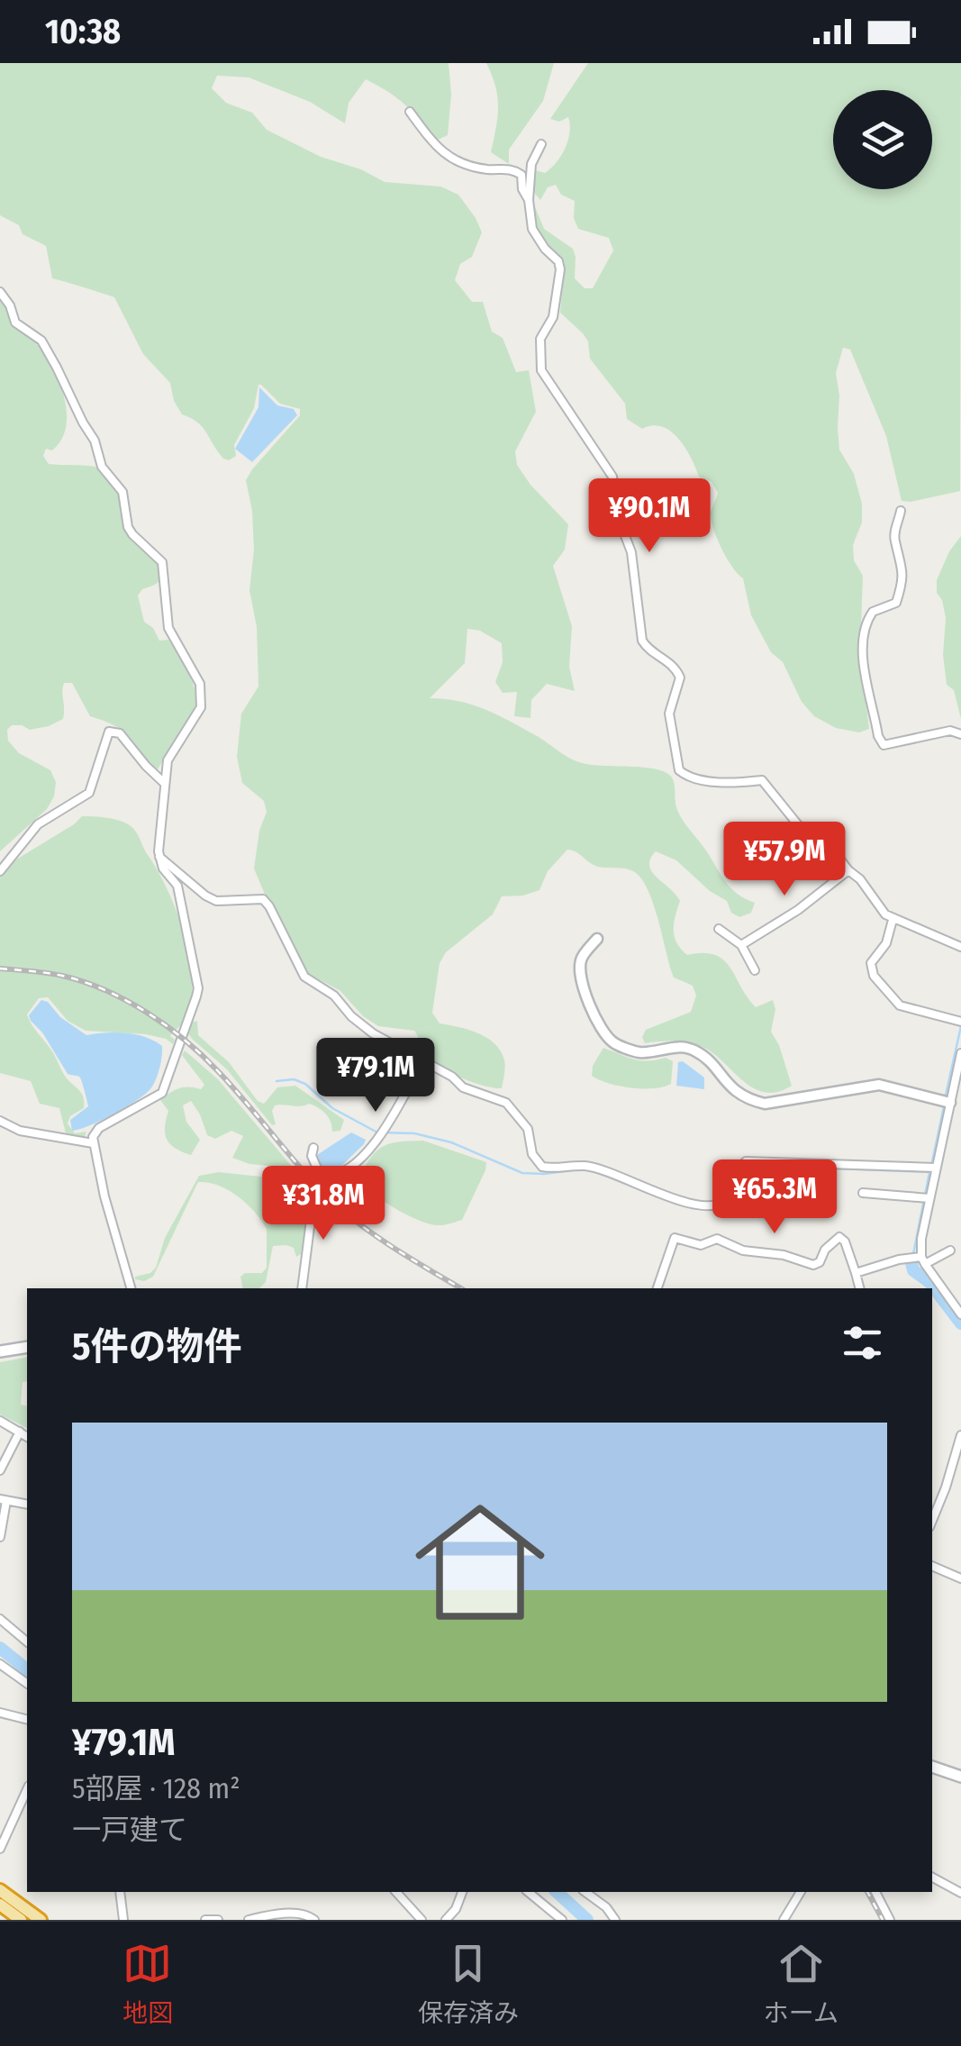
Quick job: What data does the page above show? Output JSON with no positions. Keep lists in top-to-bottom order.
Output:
{
  "page": {
    "status": "10:38",
    "price": [
      "¥90.1M",
      "¥57.9M",
      "¥79.1M",
      "¥65.3M",
      "¥31.8M"
    ],
    "heading": "5件の物件",
    "list": [
      {
        "name": "¥79.1M",
        "note": "5部屋 · 128 m² · 一戸建て"
      }
    ],
    "tabs": ["地図", "保存済み", "ホーム"]
  }
}
